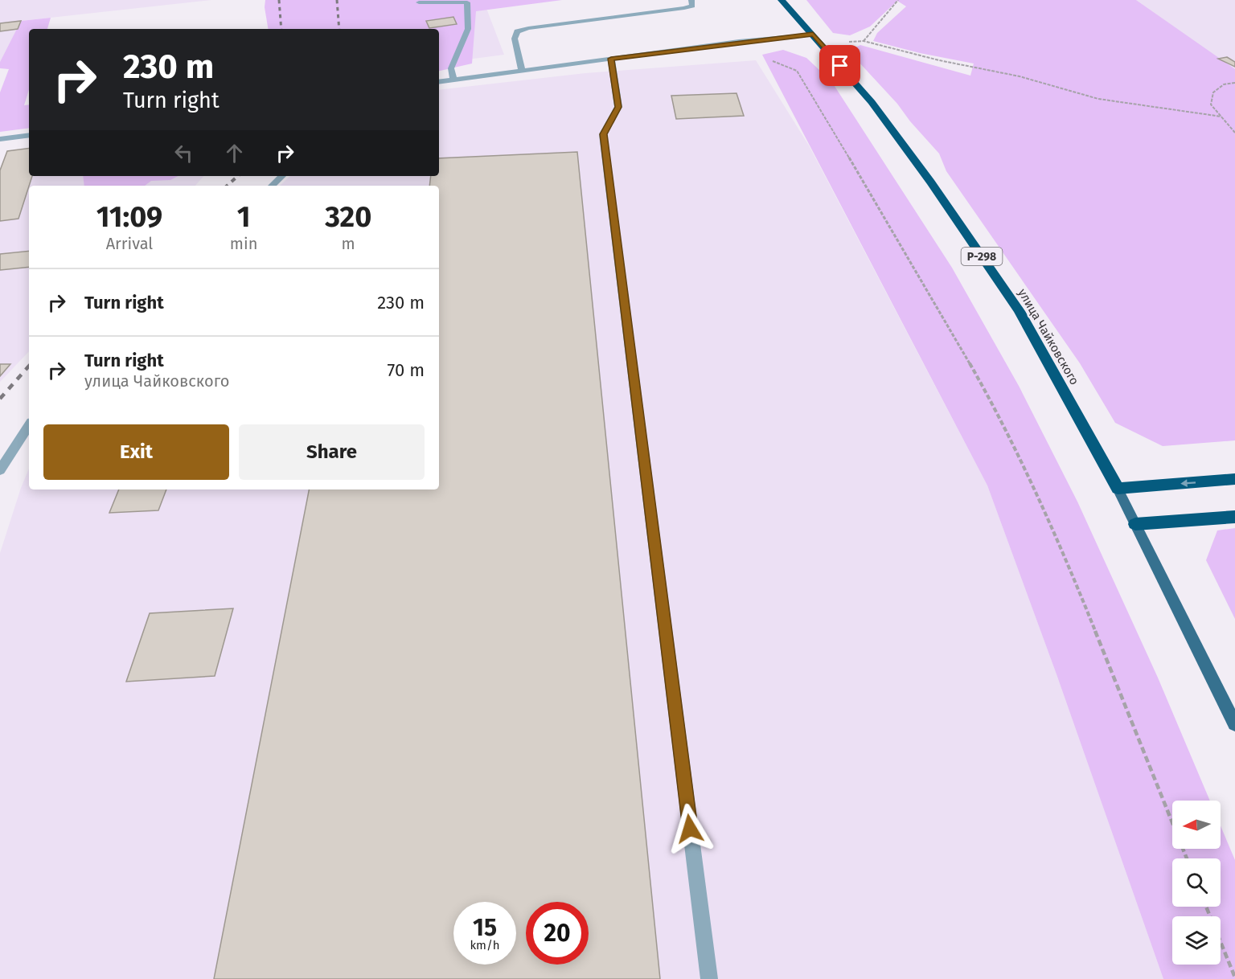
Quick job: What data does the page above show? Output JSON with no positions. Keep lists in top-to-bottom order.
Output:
{
  "streets": {
    "highway": ["Р-298", "улица Чайковского"]
  },
  "north": "left",
  "page": {
    "turn": ["230 m", "Turn right"],
    "eta": [
      "11:09",
      "Arrival",
      "1",
      "min",
      "320",
      "m"
    ],
    "list": [
      {
        "name": "Turn right",
        "value": "230 m"
      },
      {
        "name": "Turn right",
        "note": "улица Чайковского",
        "value": "70 m"
      }
    ],
    "buttons": ["Exit", "Share"],
    "speed": "15 km/h",
    "limit": "20"
  }
}
